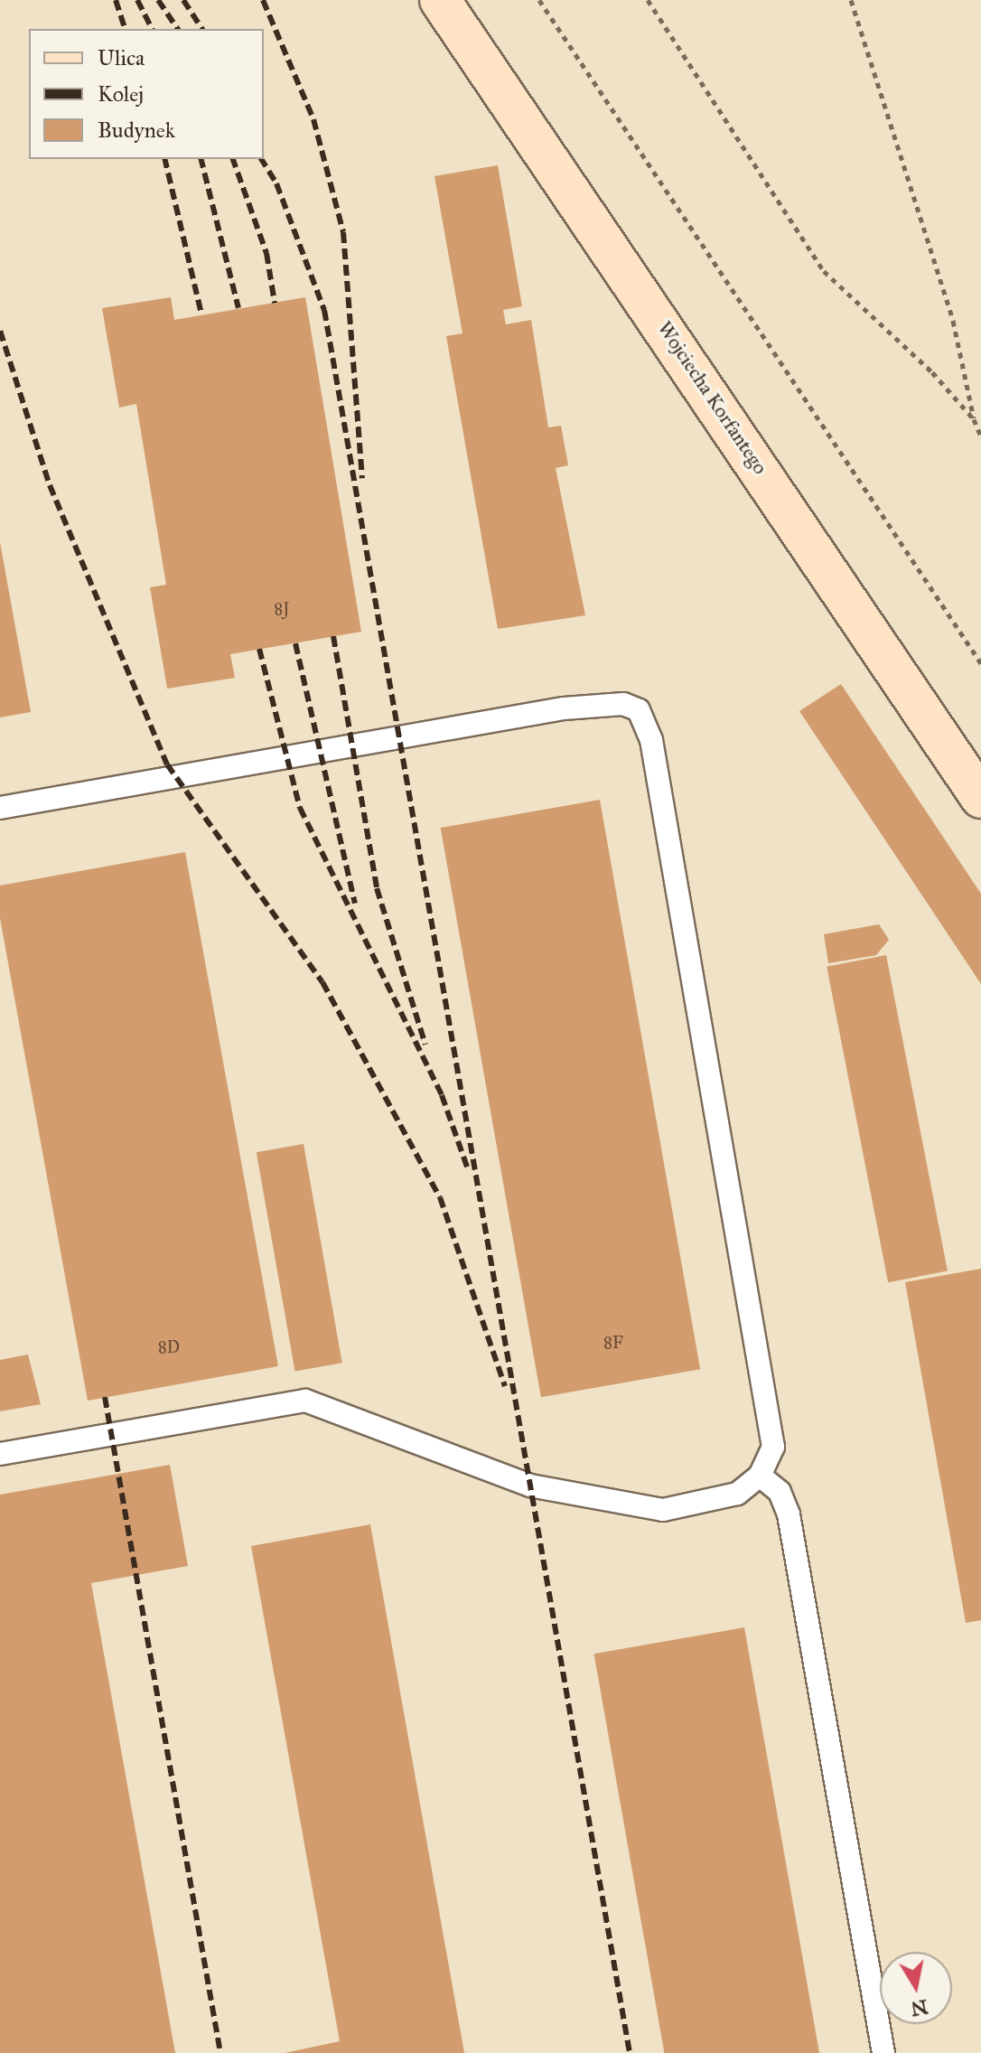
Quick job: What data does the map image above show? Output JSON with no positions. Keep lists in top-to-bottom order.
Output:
{
  "streets": {
    "street": ["Wojciecha Korfantego"]
  },
  "house_numbers": ["8J", "8F", "8D"],
  "legend": ["Ulica", "Kolej", "Budynek"],
  "north": "bottom"
}
